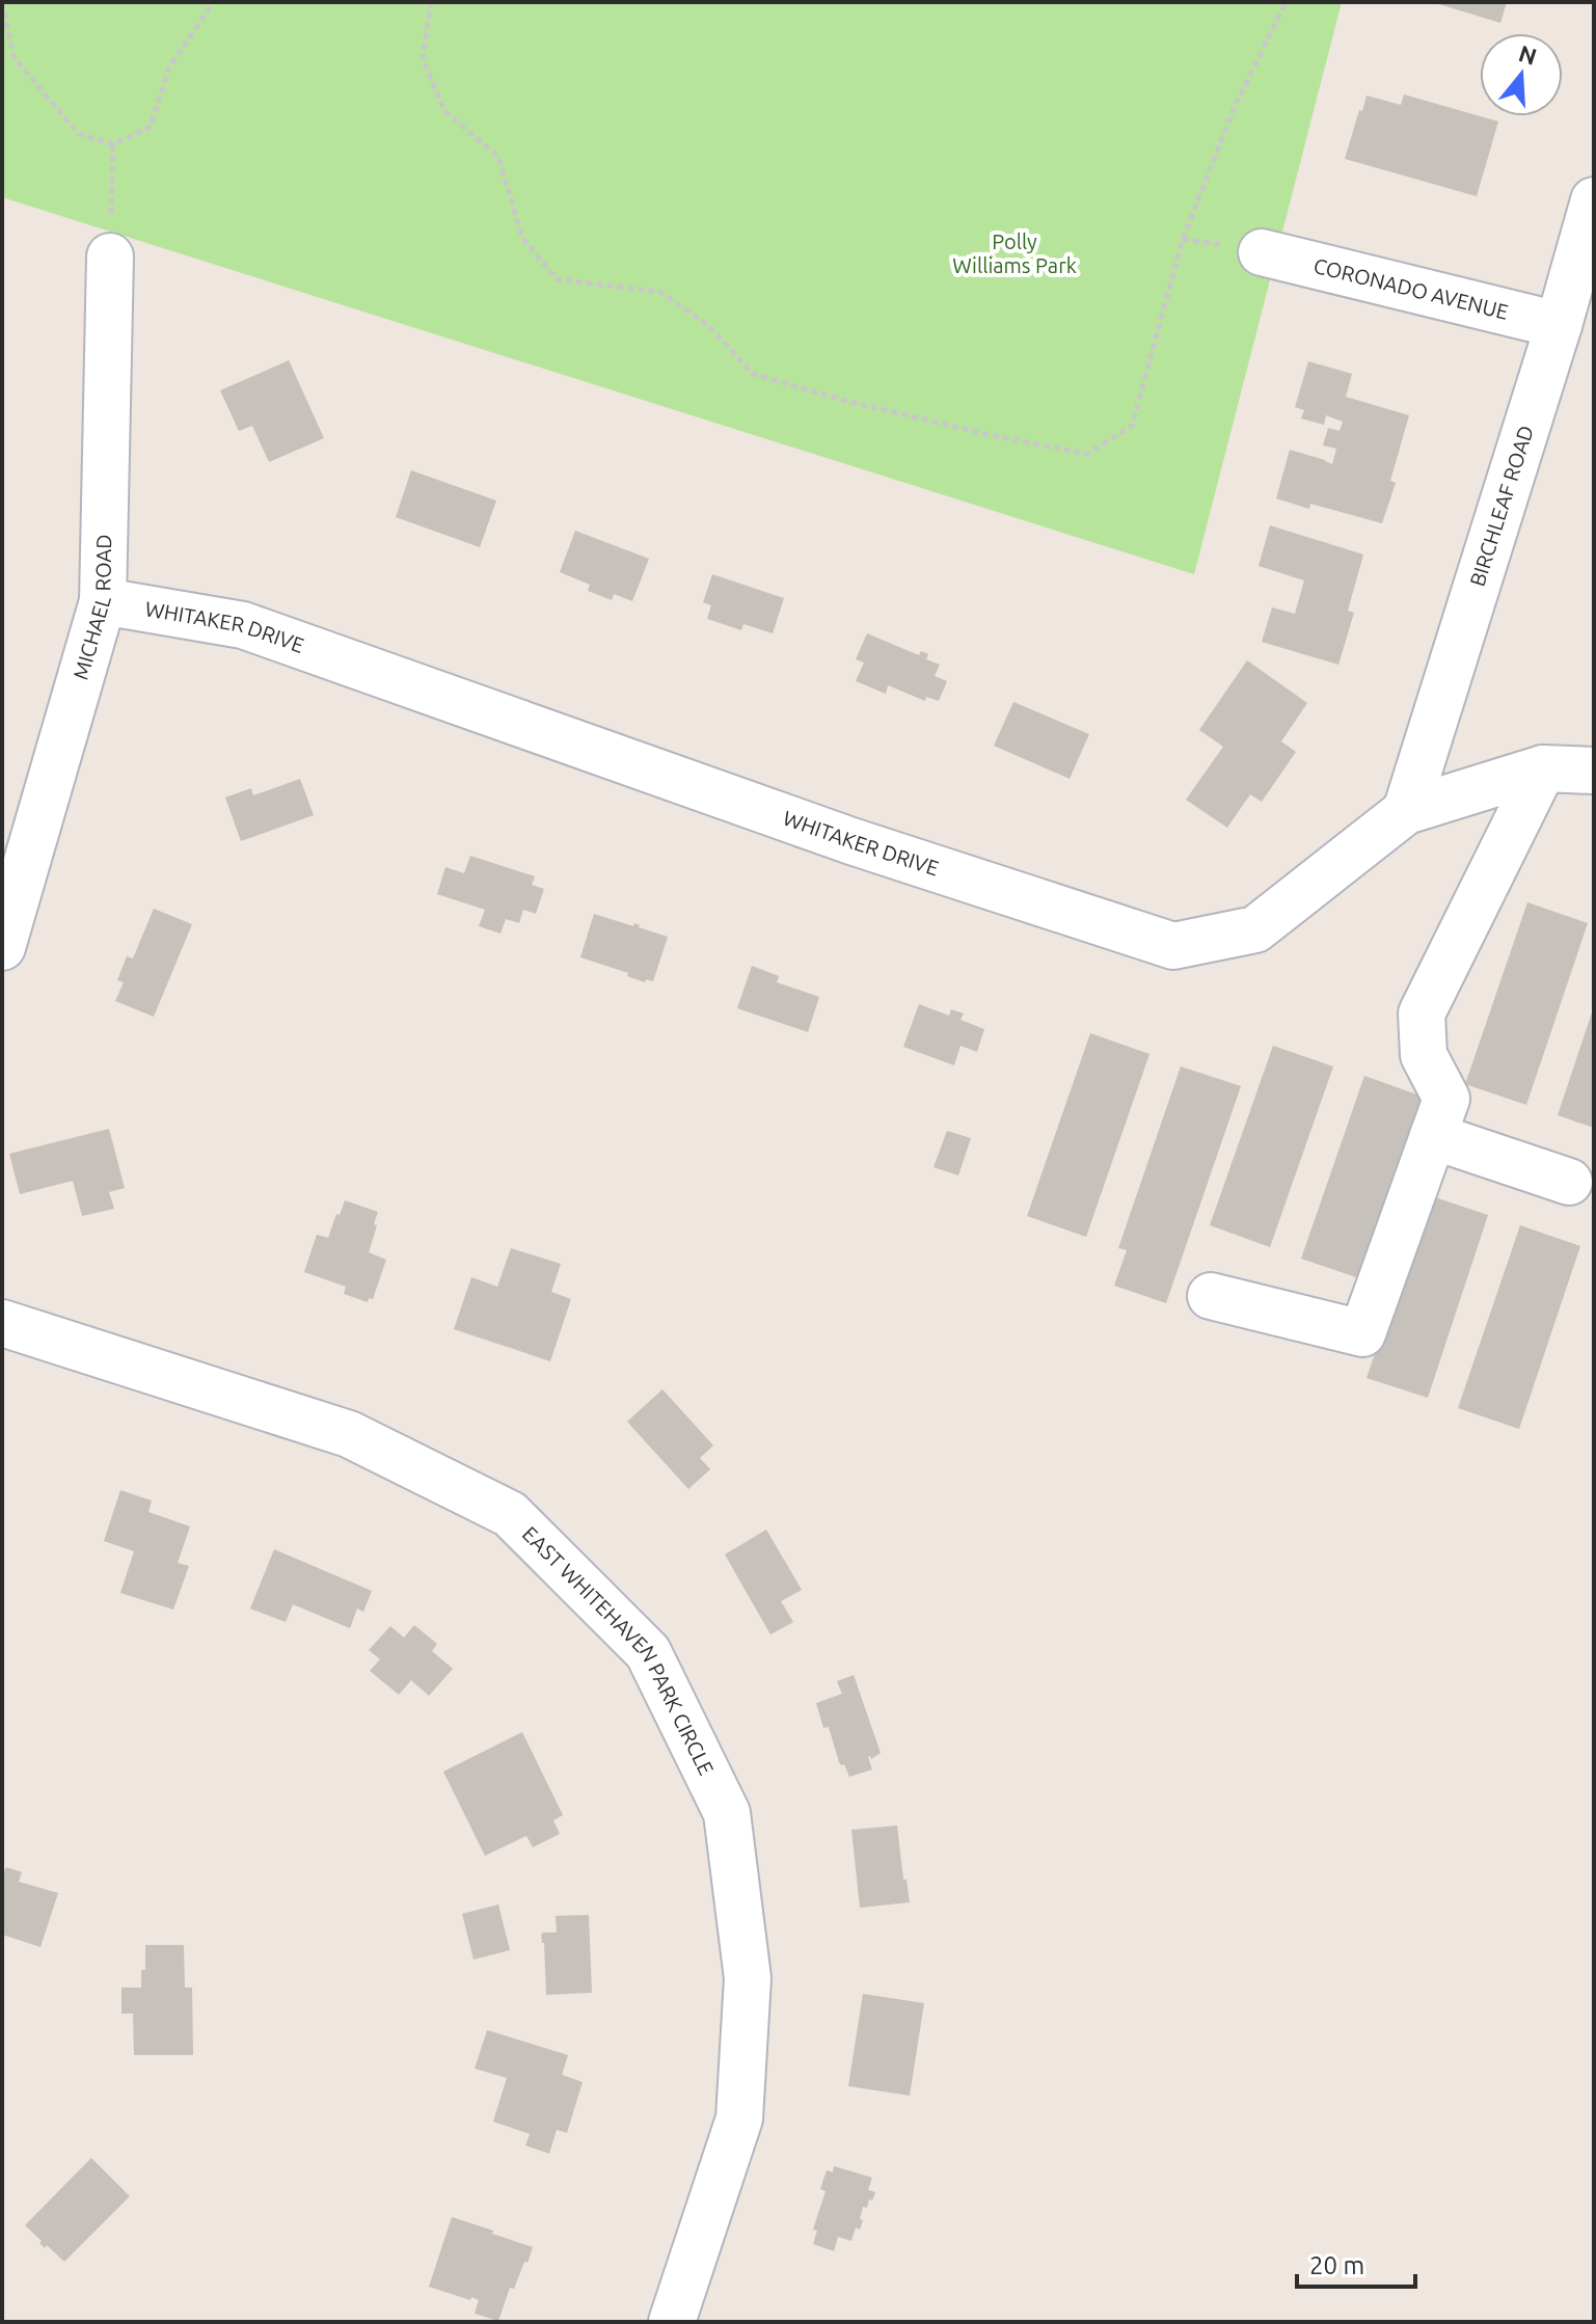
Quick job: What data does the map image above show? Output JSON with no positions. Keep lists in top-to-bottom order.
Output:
{
  "streets": {
    "street": [
      "CORONADO AVENUE",
      "BIRCHLEAF ROAD",
      "MICHAEL ROAD",
      "WHITAKER DRIVE",
      "EAST WHITEHAVEN PARK CIRCLE"
    ]
  },
  "crossings": [
    ["CORONADO AVENUE", "BIRCHLEAF ROAD"],
    ["BIRCHLEAF ROAD", "WHITAKER DRIVE"],
    ["MICHAEL ROAD", "WHITAKER DRIVE"]
  ],
  "parks": ["Polly Williams Park"],
  "scale_bar": "20 m",
  "north": "top"
}
